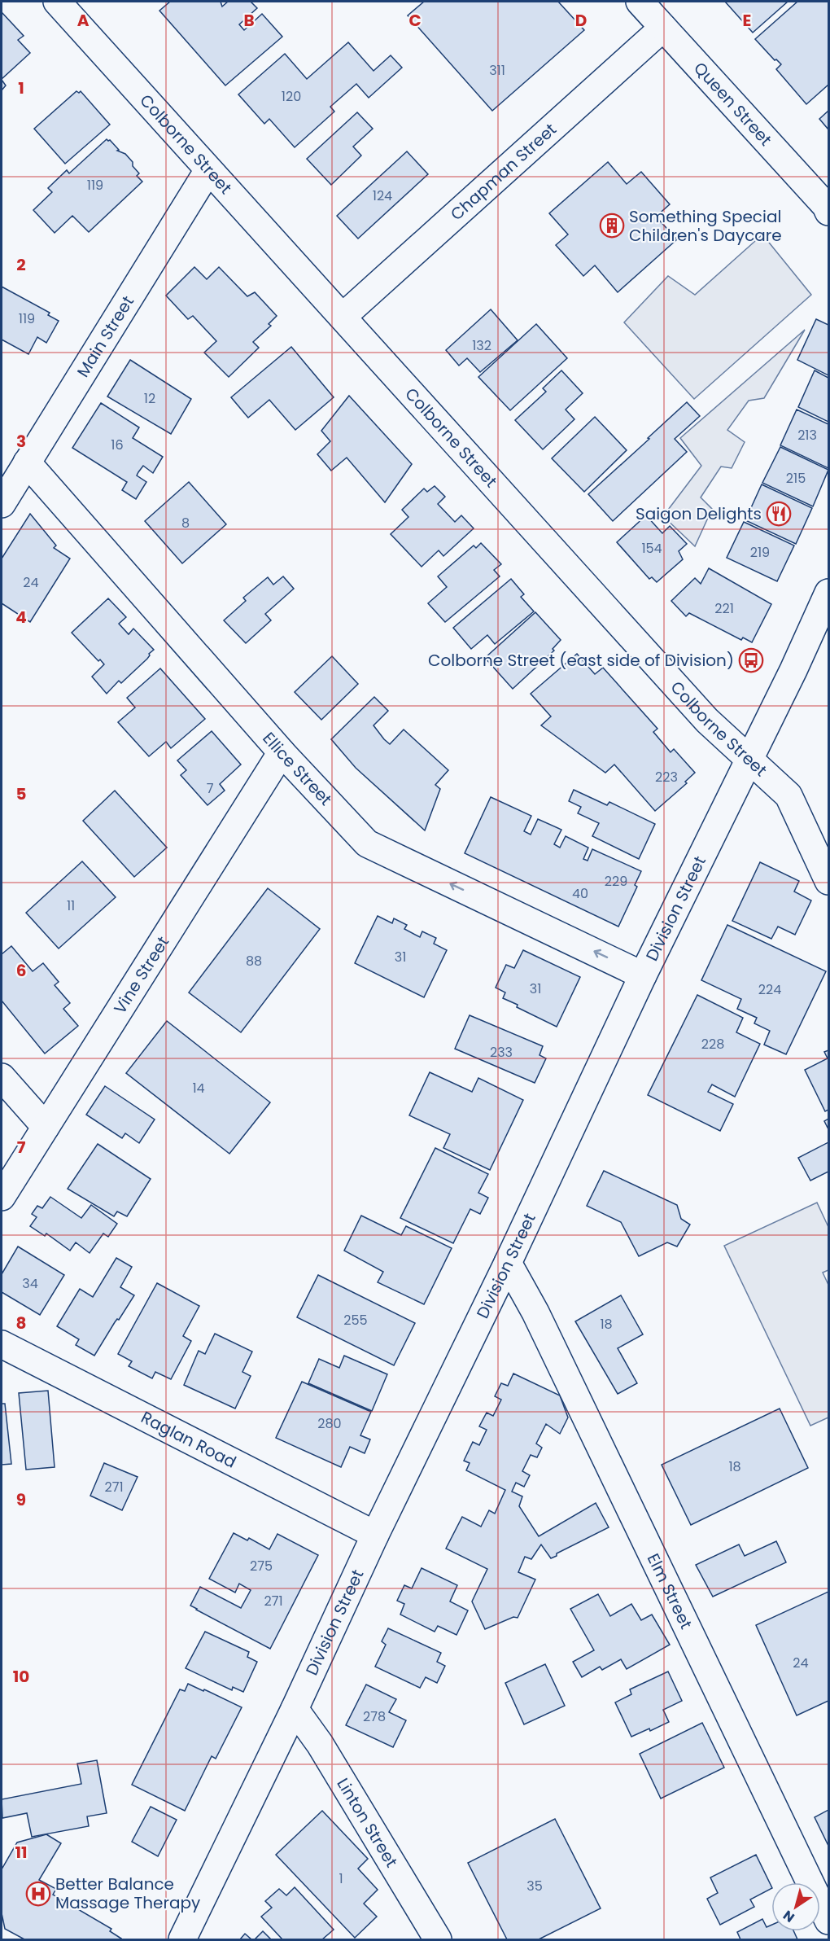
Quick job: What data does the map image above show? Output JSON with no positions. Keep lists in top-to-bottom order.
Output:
{
  "streets": {
    "street": [
      "Queen Street",
      "Colborne Street",
      "Chapman Street",
      "Main Street",
      "Ellice Street",
      "Division Street",
      "Vine Street",
      "Raglan Road",
      "Elm Street",
      "Linton Street"
    ]
  },
  "crossings": [
    ["Queen Street", "Chapman Street"],
    ["Colborne Street", "Chapman Street"],
    ["Colborne Street", "Main Street"],
    ["Colborne Street", "Division Street"],
    ["Main Street", "Ellice Street"],
    ["Ellice Street", "Division Street"],
    ["Ellice Street", "Vine Street"],
    ["Division Street", "Raglan Road"],
    ["Division Street", "Elm Street"],
    ["Division Street", "Linton Street"]
  ],
  "one_way": ["Ellice Street"],
  "places": {
    "building": ["Something Special Children's Daycare"],
    "restaurant": ["Saigon Delights"],
    "bus stop": ["Colborne Street (east side of Division)"],
    "hospital": ["Better Balance Massage Therapy"]
  },
  "house_numbers": [
    "311",
    "120",
    "119",
    "124",
    "119",
    "132",
    "12",
    "213",
    "16",
    "215",
    "8",
    "154",
    "219",
    "24",
    "221",
    "223",
    "7",
    "229",
    "40",
    "11",
    "31",
    "88",
    "31",
    "224",
    "228",
    "233",
    "14",
    "34",
    "255",
    "18",
    "280",
    "18",
    "271",
    "275",
    "271",
    "24",
    "278",
    "1",
    "35"
  ],
  "north": "bottom left",
  "grid": {
    "columns": [
      "A",
      "B",
      "C",
      "D",
      "E"
    ],
    "rows": [
      "1",
      "2",
      "3",
      "4",
      "5",
      "6",
      "7",
      "8",
      "9",
      "10",
      "11"
    ]
  }
}
